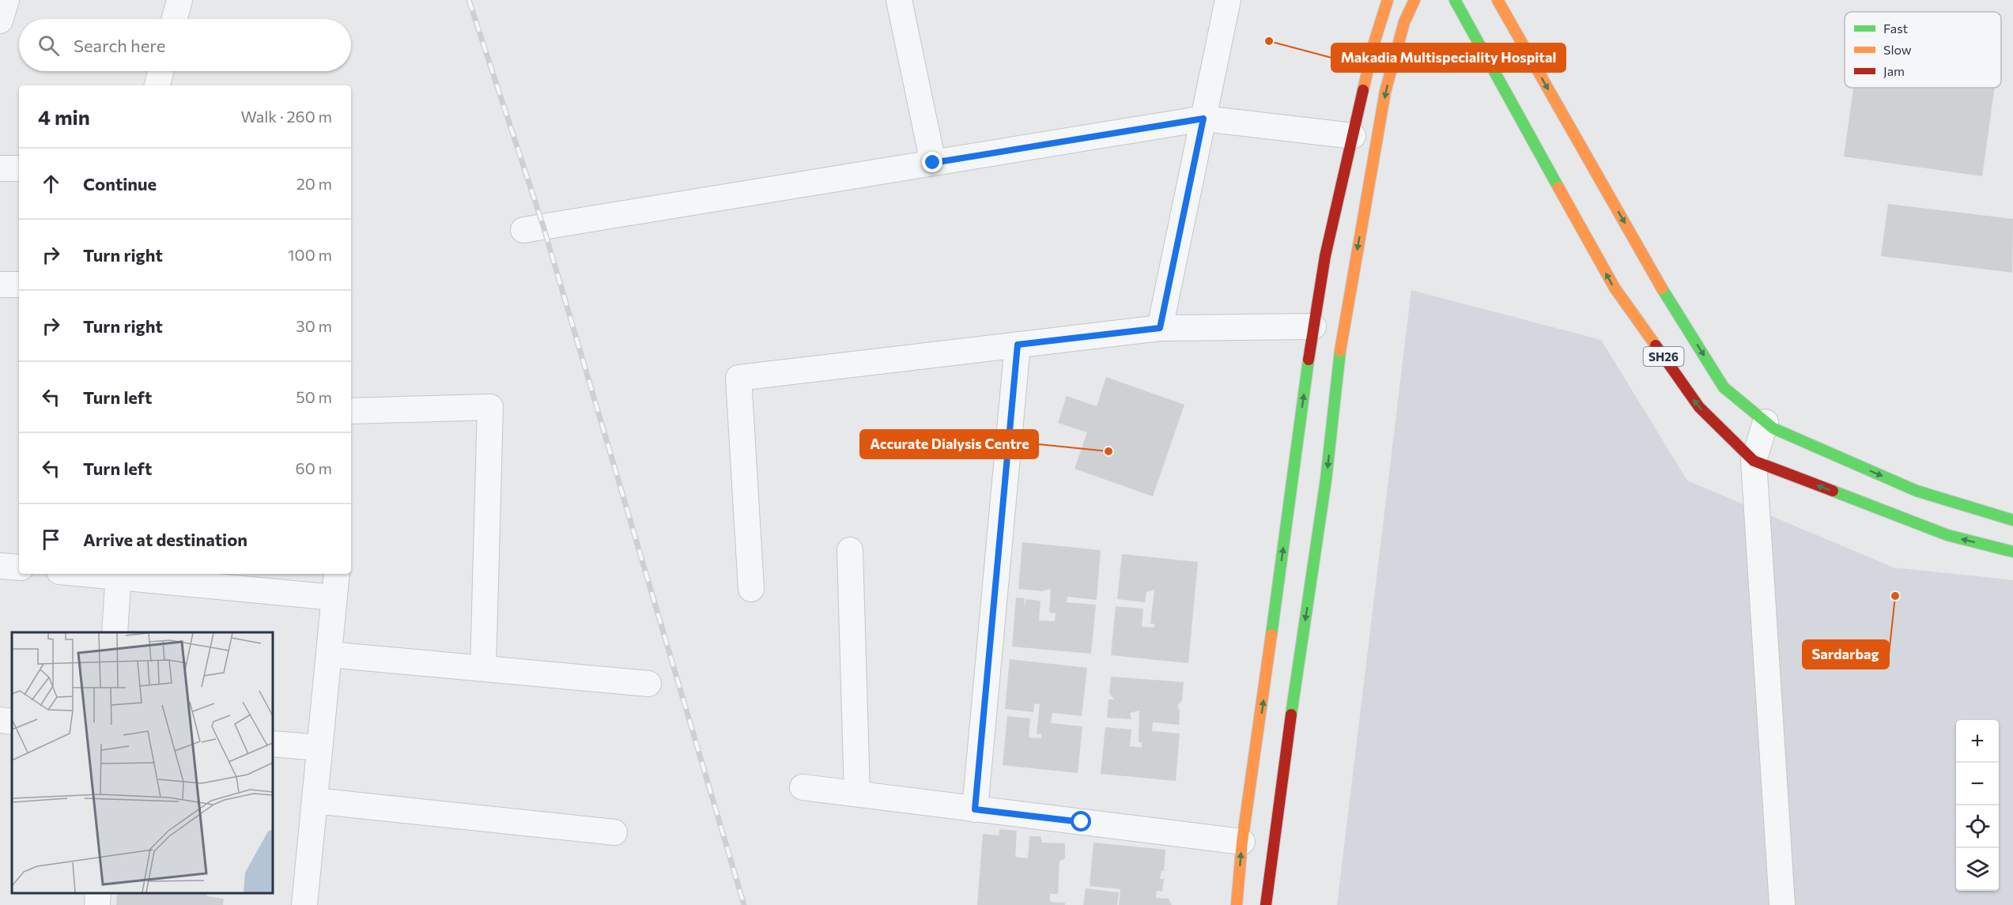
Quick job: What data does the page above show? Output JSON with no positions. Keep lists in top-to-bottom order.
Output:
{
  "streets": {
    "main road": ["SH26"]
  },
  "places": ["Makadia Multispeciality Hospital", "Accurate Dialysis Centre", "Sardarbag"],
  "legend": ["Fast", "Slow", "Jam"],
  "page": {
    "search": "Search here",
    "heading": ["4 min", "Walk · 260 m"],
    "list": [
      ["Continue", "20 m"],
      ["Turn right", "100 m"],
      ["Turn right", "30 m"],
      ["Turn left", "50 m"],
      ["Turn left", "60 m"],
      "Arrive at destination"
    ],
    "map_buttons": ["+", "−"]
  }
}
